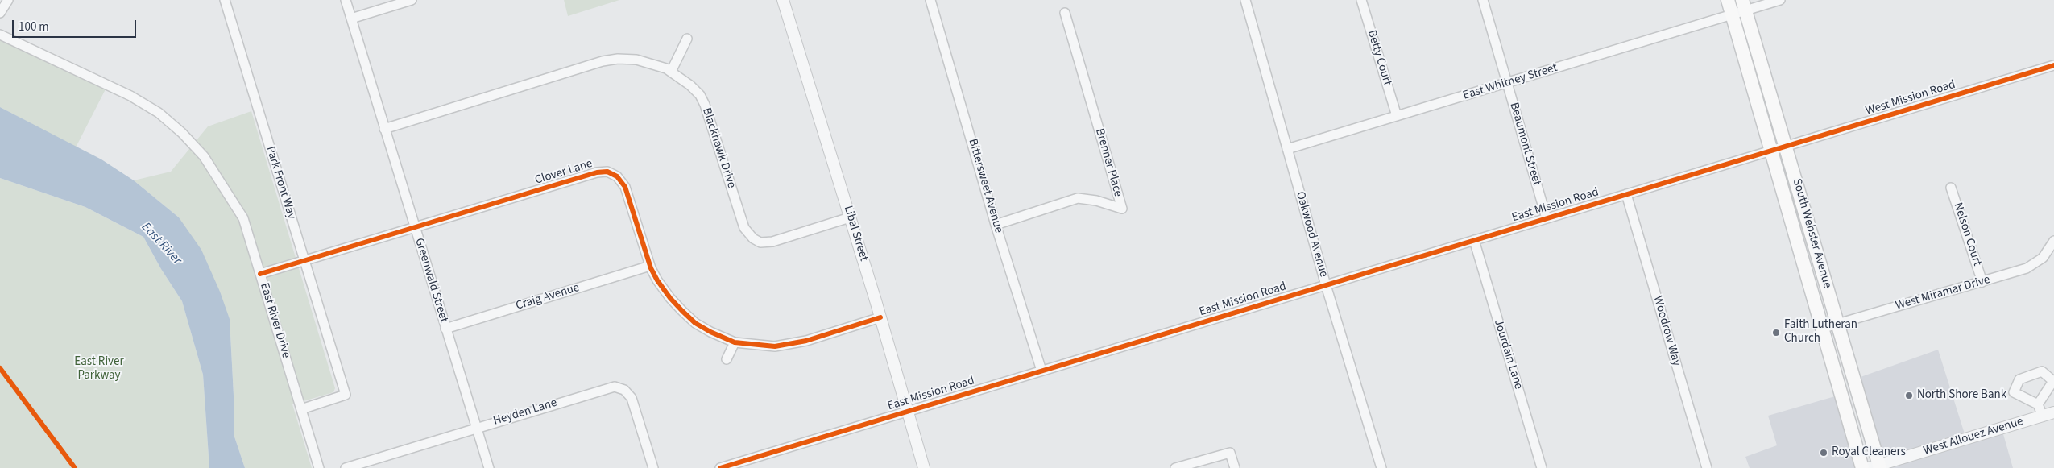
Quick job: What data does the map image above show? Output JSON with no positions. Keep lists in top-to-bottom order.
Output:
{
  "streets": {
    "main road": ["South Webster Avenue"],
    "street": [
      "Betty Court",
      "East Whitney Street",
      "West Mission Road",
      "Beaumont Street",
      "Blackhawk Drive",
      "Brenner Place",
      "Clover Lane",
      "Park Front Way",
      "Bittersweet Avenue",
      "East Mission Road",
      "Libal Street",
      "Oakwood Avenue",
      "Nelson Court",
      "Greenwald Street",
      "West Miramar Drive",
      "Craig Avenue",
      "East River Drive",
      "Woodrow Way",
      "Jourdain Lane",
      "Heyden Lane",
      "West Allouez Avenue"
    ]
  },
  "crossings": [
    ["Betty Court", "East Whitney Street"],
    ["East Whitney Street", "Beaumont Street"],
    ["East Whitney Street", "South Webster Avenue"],
    ["East Whitney Street", "Oakwood Avenue"],
    ["West Mission Road", "East Mission Road"],
    ["West Mission Road", "South Webster Avenue"],
    ["Beaumont Street", "East Mission Road"],
    ["Blackhawk Drive", "Libal Street"],
    ["Blackhawk Drive", "Greenwald Street"],
    ["Brenner Place", "Bittersweet Avenue"],
    ["Clover Lane", "Park Front Way"],
    ["Clover Lane", "Libal Street"],
    ["Clover Lane", "Greenwald Street"],
    ["Clover Lane", "Craig Avenue"],
    ["Clover Lane", "East River Drive"],
    ["Park Front Way", "East River Drive"],
    ["Bittersweet Avenue", "East Mission Road"],
    ["East Mission Road", "Libal Street"],
    ["East Mission Road", "South Webster Avenue"],
    ["East Mission Road", "Oakwood Avenue"],
    ["East Mission Road", "Woodrow Way"],
    ["East Mission Road", "Jourdain Lane"],
    ["South Webster Avenue", "West Miramar Drive"],
    ["South Webster Avenue", "West Allouez Avenue"],
    ["Nelson Court", "West Miramar Drive"],
    ["Greenwald Street", "Craig Avenue"],
    ["Greenwald Street", "Heyden Lane"]
  ],
  "water": ["East River"],
  "parks": ["East River Parkway"],
  "places": ["Faith Lutheran Church", "North Shore Bank", "Royal Cleaners"],
  "scale_bar": "100 m"
}
